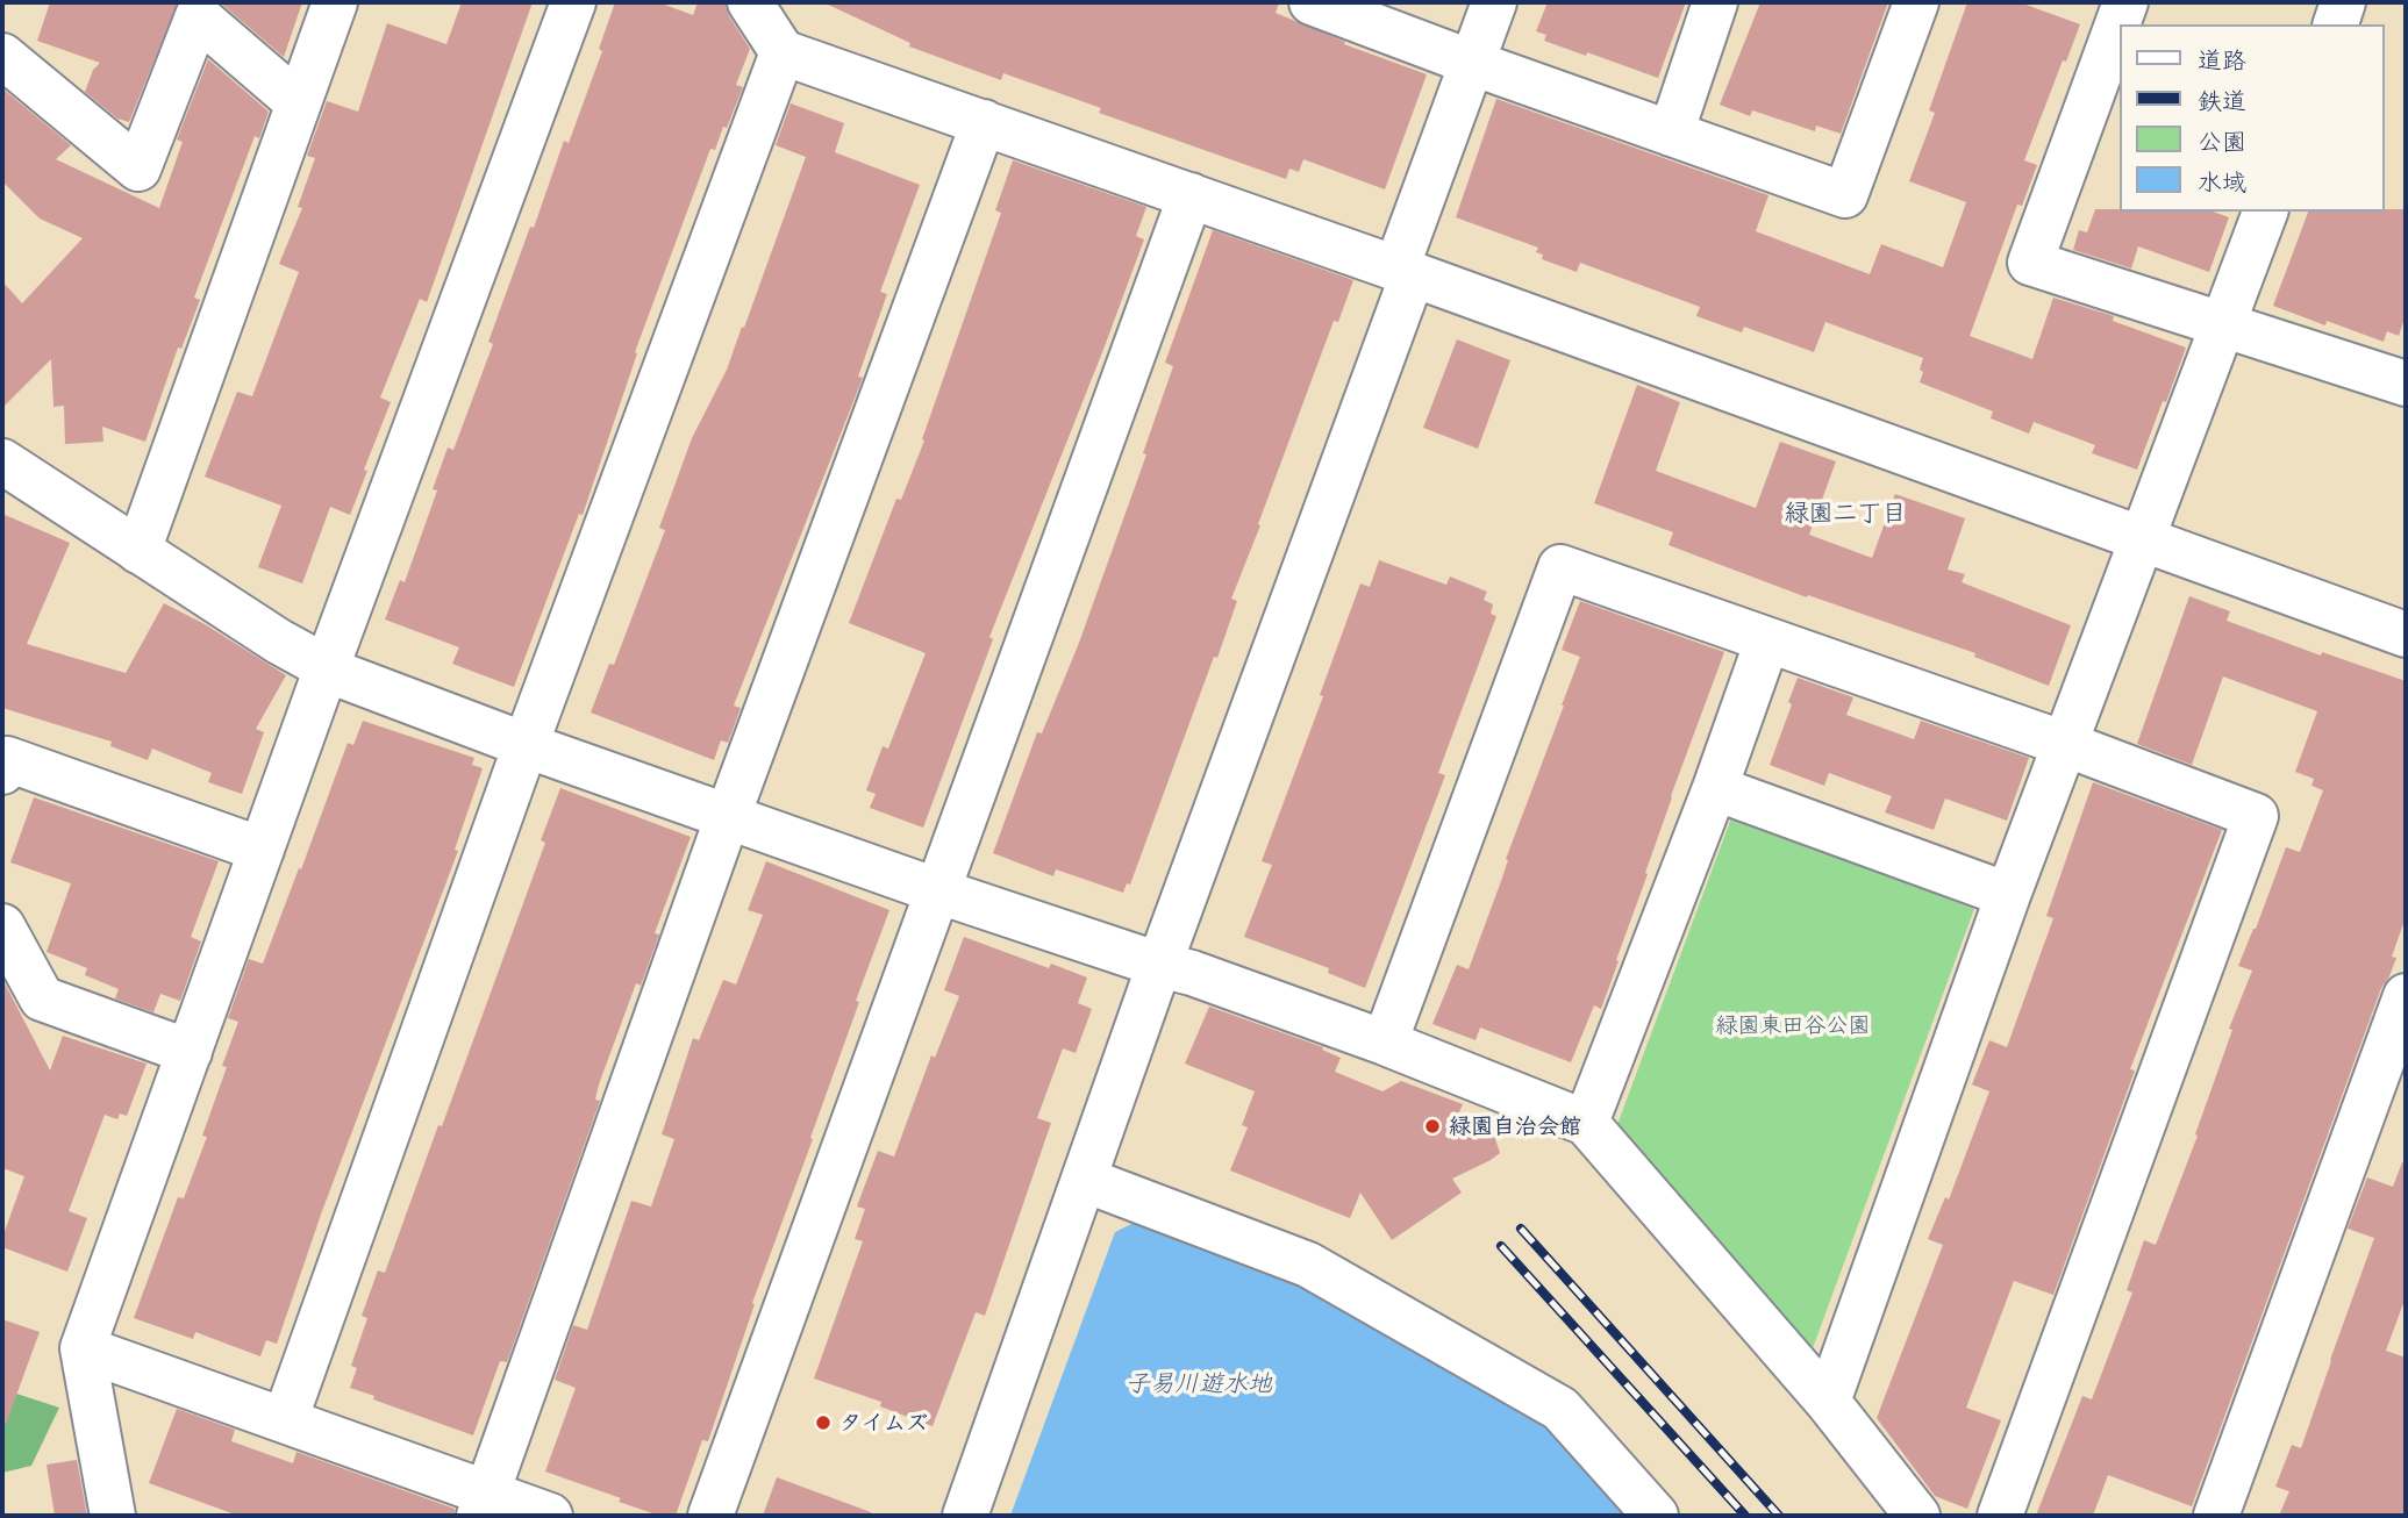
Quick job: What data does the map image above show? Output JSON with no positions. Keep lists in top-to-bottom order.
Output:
{
  "districts": ["緑園二丁目"],
  "water": ["子易川遊水地"],
  "parks": ["緑園東田谷公園"],
  "places": ["緑園自治会館", "タイムズ"],
  "legend": [
    "道路",
    "鉄道",
    "公園",
    "水域"
  ]
}
